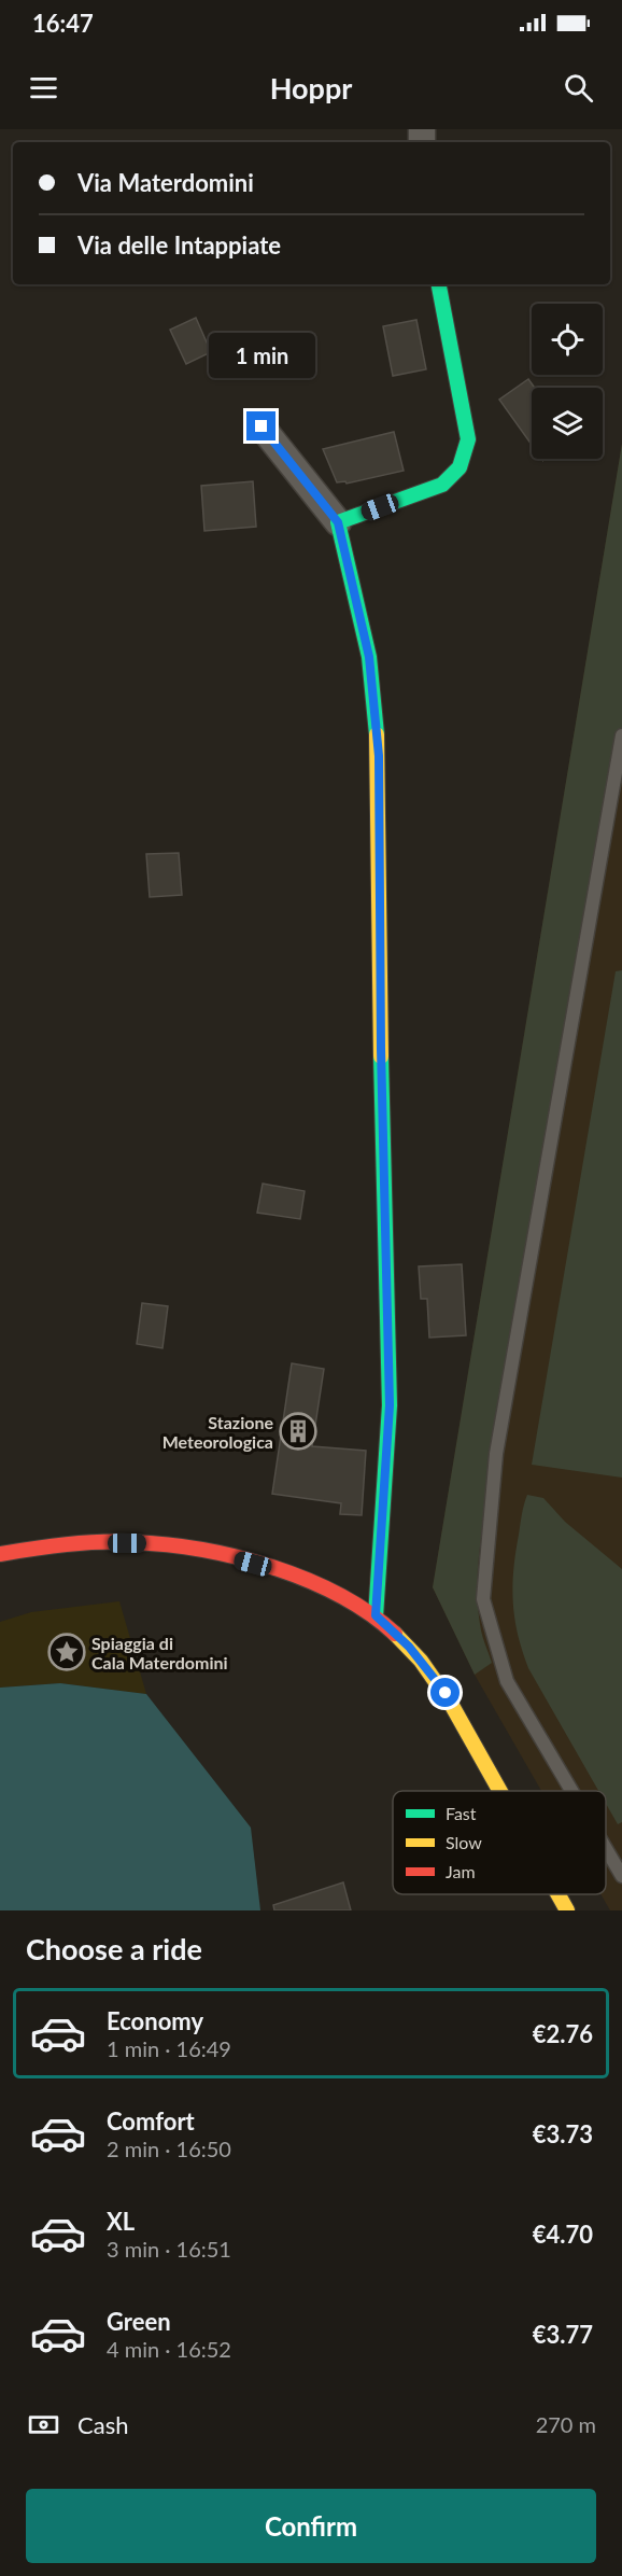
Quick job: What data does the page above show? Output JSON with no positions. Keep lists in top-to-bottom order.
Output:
{
  "places": {
    "building": ["Stazione Meteorologica"],
    "place": ["Spiaggia di Cala Materdomini"]
  },
  "legend": ["Fast", "Slow", "Jam"],
  "page": {
    "status": "16:47",
    "header": "Hoppr",
    "banner": ["Via Materdomini", "Via delle Intappiate"],
    "bubble": "1 min",
    "heading": "Choose a ride",
    "list": [
      {
        "name": "Economy",
        "note": "1 min · 16:49",
        "value": "€2.76"
      },
      {
        "name": "Comfort",
        "note": "2 min · 16:50",
        "value": "€3.73"
      },
      {
        "name": "XL",
        "note": "3 min · 16:51",
        "value": "€4.70"
      },
      {
        "name": "Green",
        "note": "4 min · 16:52",
        "value": "€3.77"
      }
    ],
    "pay": ["Cash", "270 m"],
    "buttons": "Confirm"
  }
}
